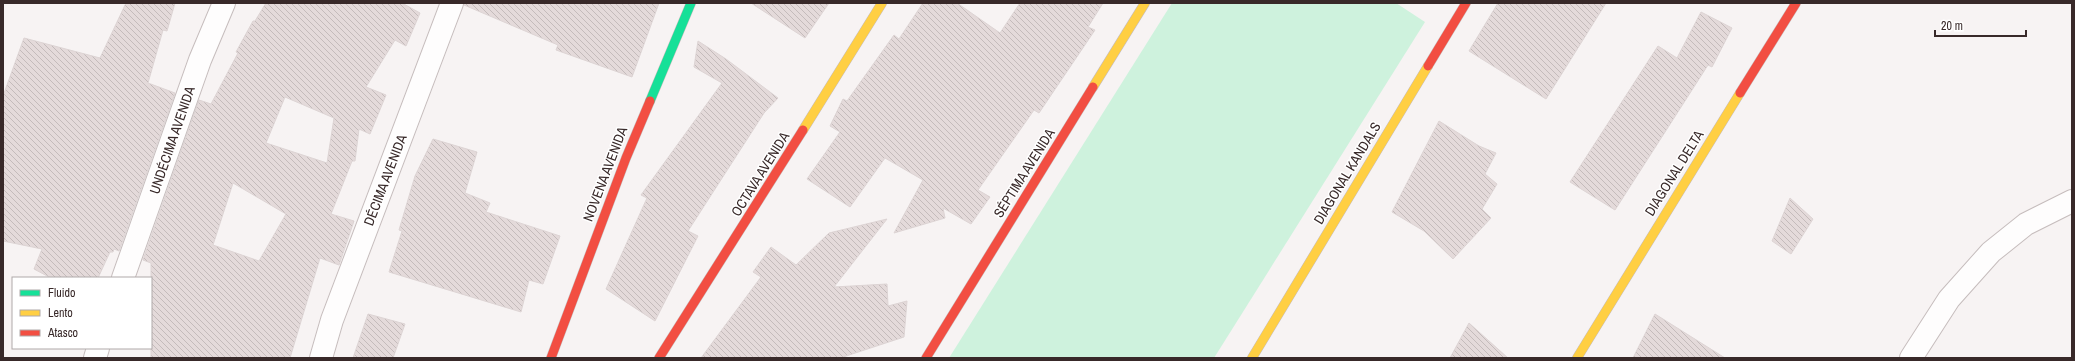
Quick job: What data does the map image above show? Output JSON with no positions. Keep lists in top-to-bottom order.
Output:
{
  "streets": {
    "street": [
      "UNDÉCIMA AVENIDA",
      "SÉPTIMA AVENIDA",
      "DIAGONAL KANDALS",
      "DIAGONAL DELTA",
      "NOVENA AVENIDA",
      "OCTAVA AVENIDA",
      "DÉCIMA AVENIDA"
    ]
  },
  "legend": ["Fluido", "Lento", "Atasco"],
  "scale_bar": "20 m"
}
